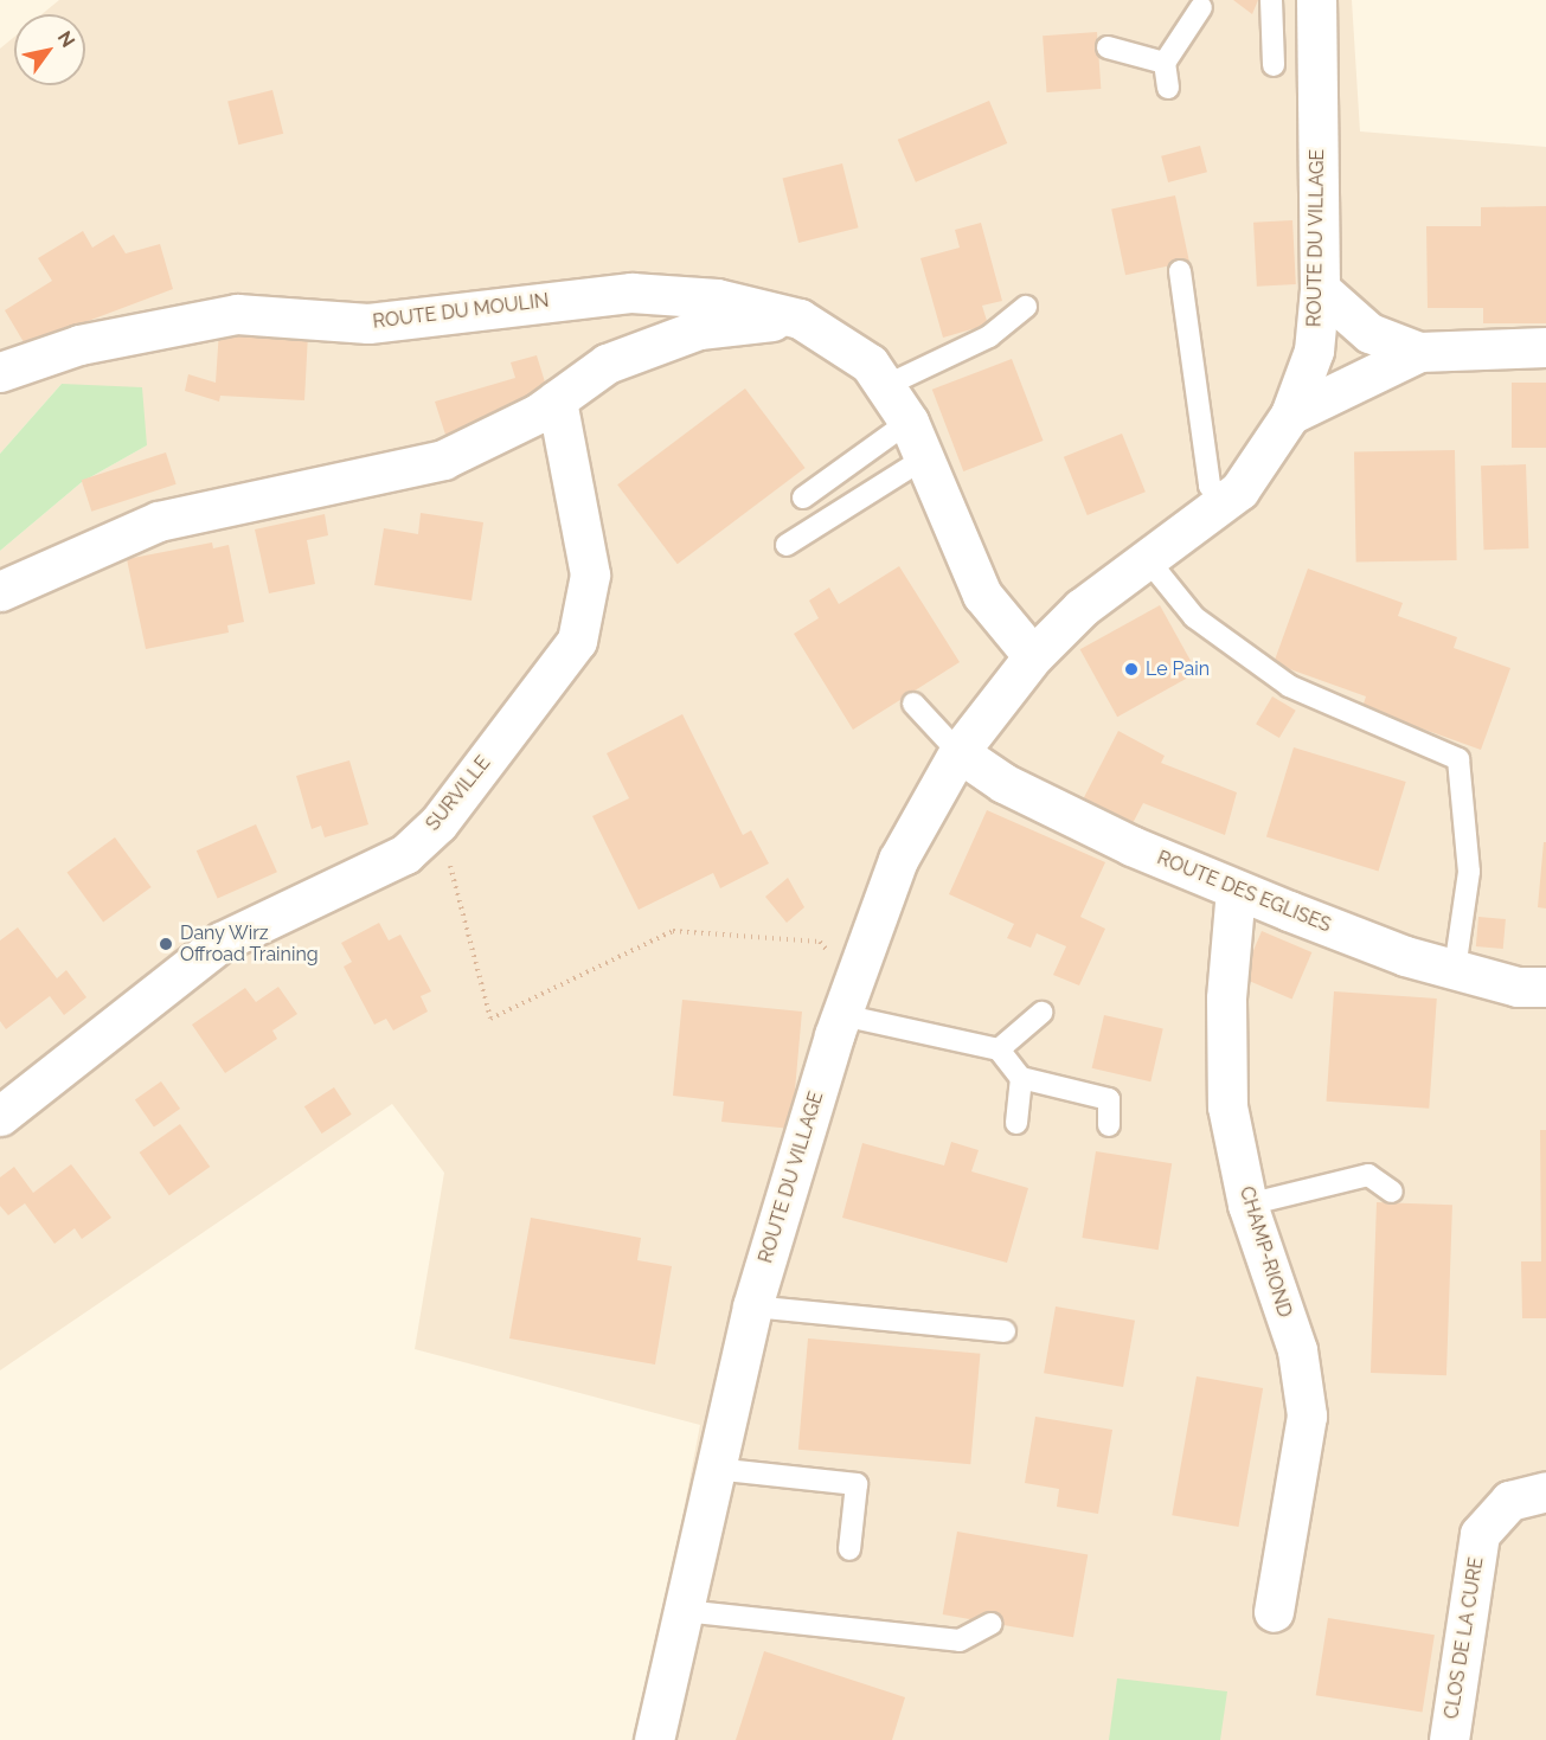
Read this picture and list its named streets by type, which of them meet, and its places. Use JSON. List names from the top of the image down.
{
  "streets": {
    "street": [
      "ROUTE DU VILLAGE",
      "ROUTE DU MOULIN",
      "SURVILLE",
      "ROUTE DES EGLISES",
      "CHAMP-RIOND",
      "CLOS DE LA CURE"
    ]
  },
  "crossings": [
    ["ROUTE DU VILLAGE", "ROUTE DES EGLISES"],
    ["ROUTE DES EGLISES", "CHAMP-RIOND"]
  ],
  "places": ["Le Pain", "Dany Wirz Offroad Training"],
  "north": "top right"
}
